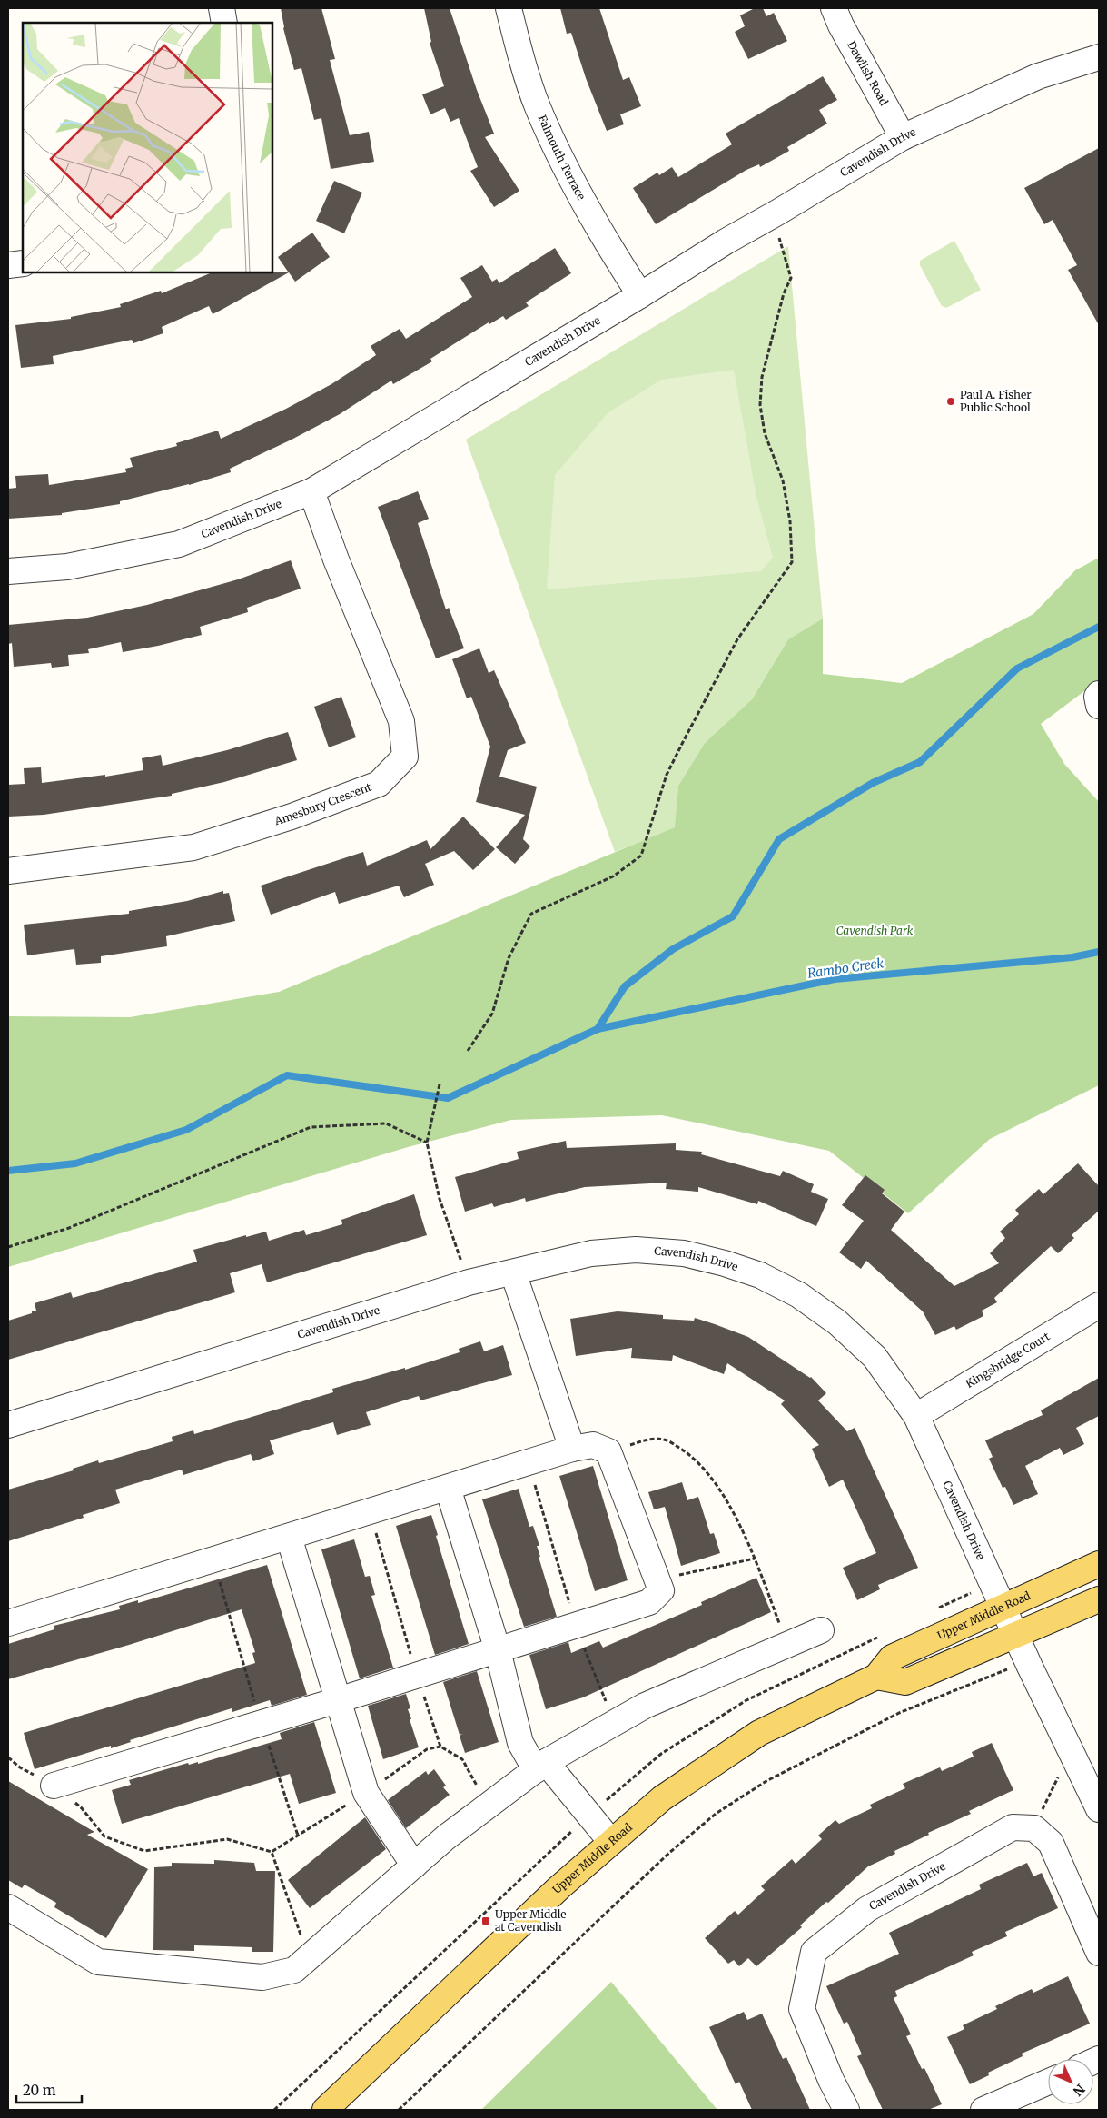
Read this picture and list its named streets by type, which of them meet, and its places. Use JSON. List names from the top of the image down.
{
  "streets": {
    "main road": ["Upper Middle Road"],
    "street": [
      "Dawlish Road",
      "Cavendish Drive",
      "Falmouth Terrace",
      "Amesbury Crescent",
      "Kingsbridge Court"
    ]
  },
  "crossings": [
    ["Dawlish Road", "Cavendish Drive"],
    ["Cavendish Drive", "Falmouth Terrace"],
    ["Cavendish Drive", "Amesbury Crescent"],
    ["Cavendish Drive", "Kingsbridge Court"],
    ["Cavendish Drive", "Upper Middle Road"]
  ],
  "water": ["Rambo Creek"],
  "parks": ["Cavendish Park"],
  "places": {
    "other": ["Paul A. Fisher Public School"],
    "transit": ["Upper Middle at Cavendish"]
  },
  "scale_bar": "20 m",
  "north": "bottom right"
}
